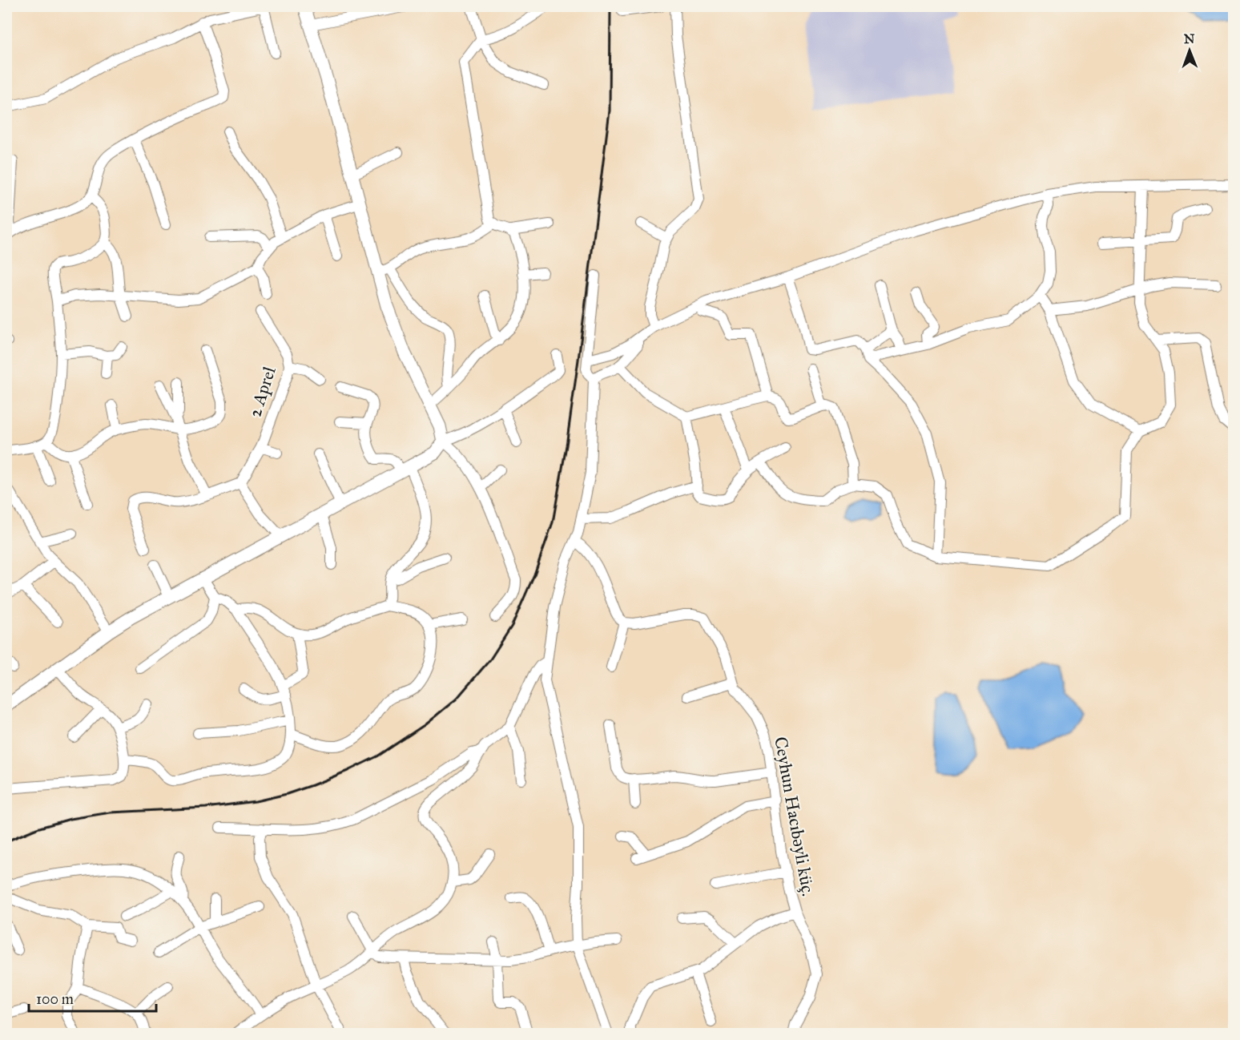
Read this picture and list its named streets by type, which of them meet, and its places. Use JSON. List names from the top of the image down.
{
  "streets": {
    "street": ["2 Aprel", "Ceyhun Hacıbəyli küç."]
  },
  "scale_bar": "100 m",
  "north": "top"
}
